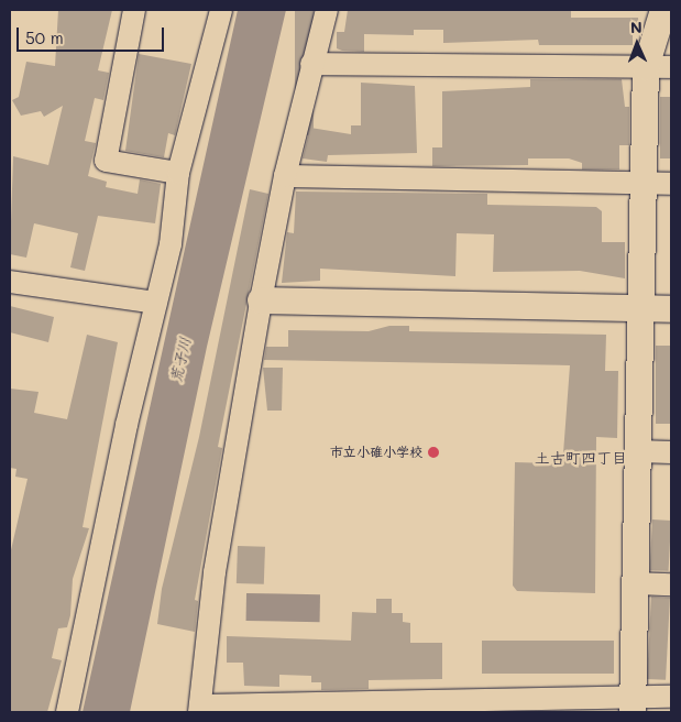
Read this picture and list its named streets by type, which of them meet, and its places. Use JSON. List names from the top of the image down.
{
  "districts": ["土古町四丁目"],
  "water": ["荒子川"],
  "places": ["市立小碓小学校"],
  "scale_bar": "50 m",
  "north": "top"
}
